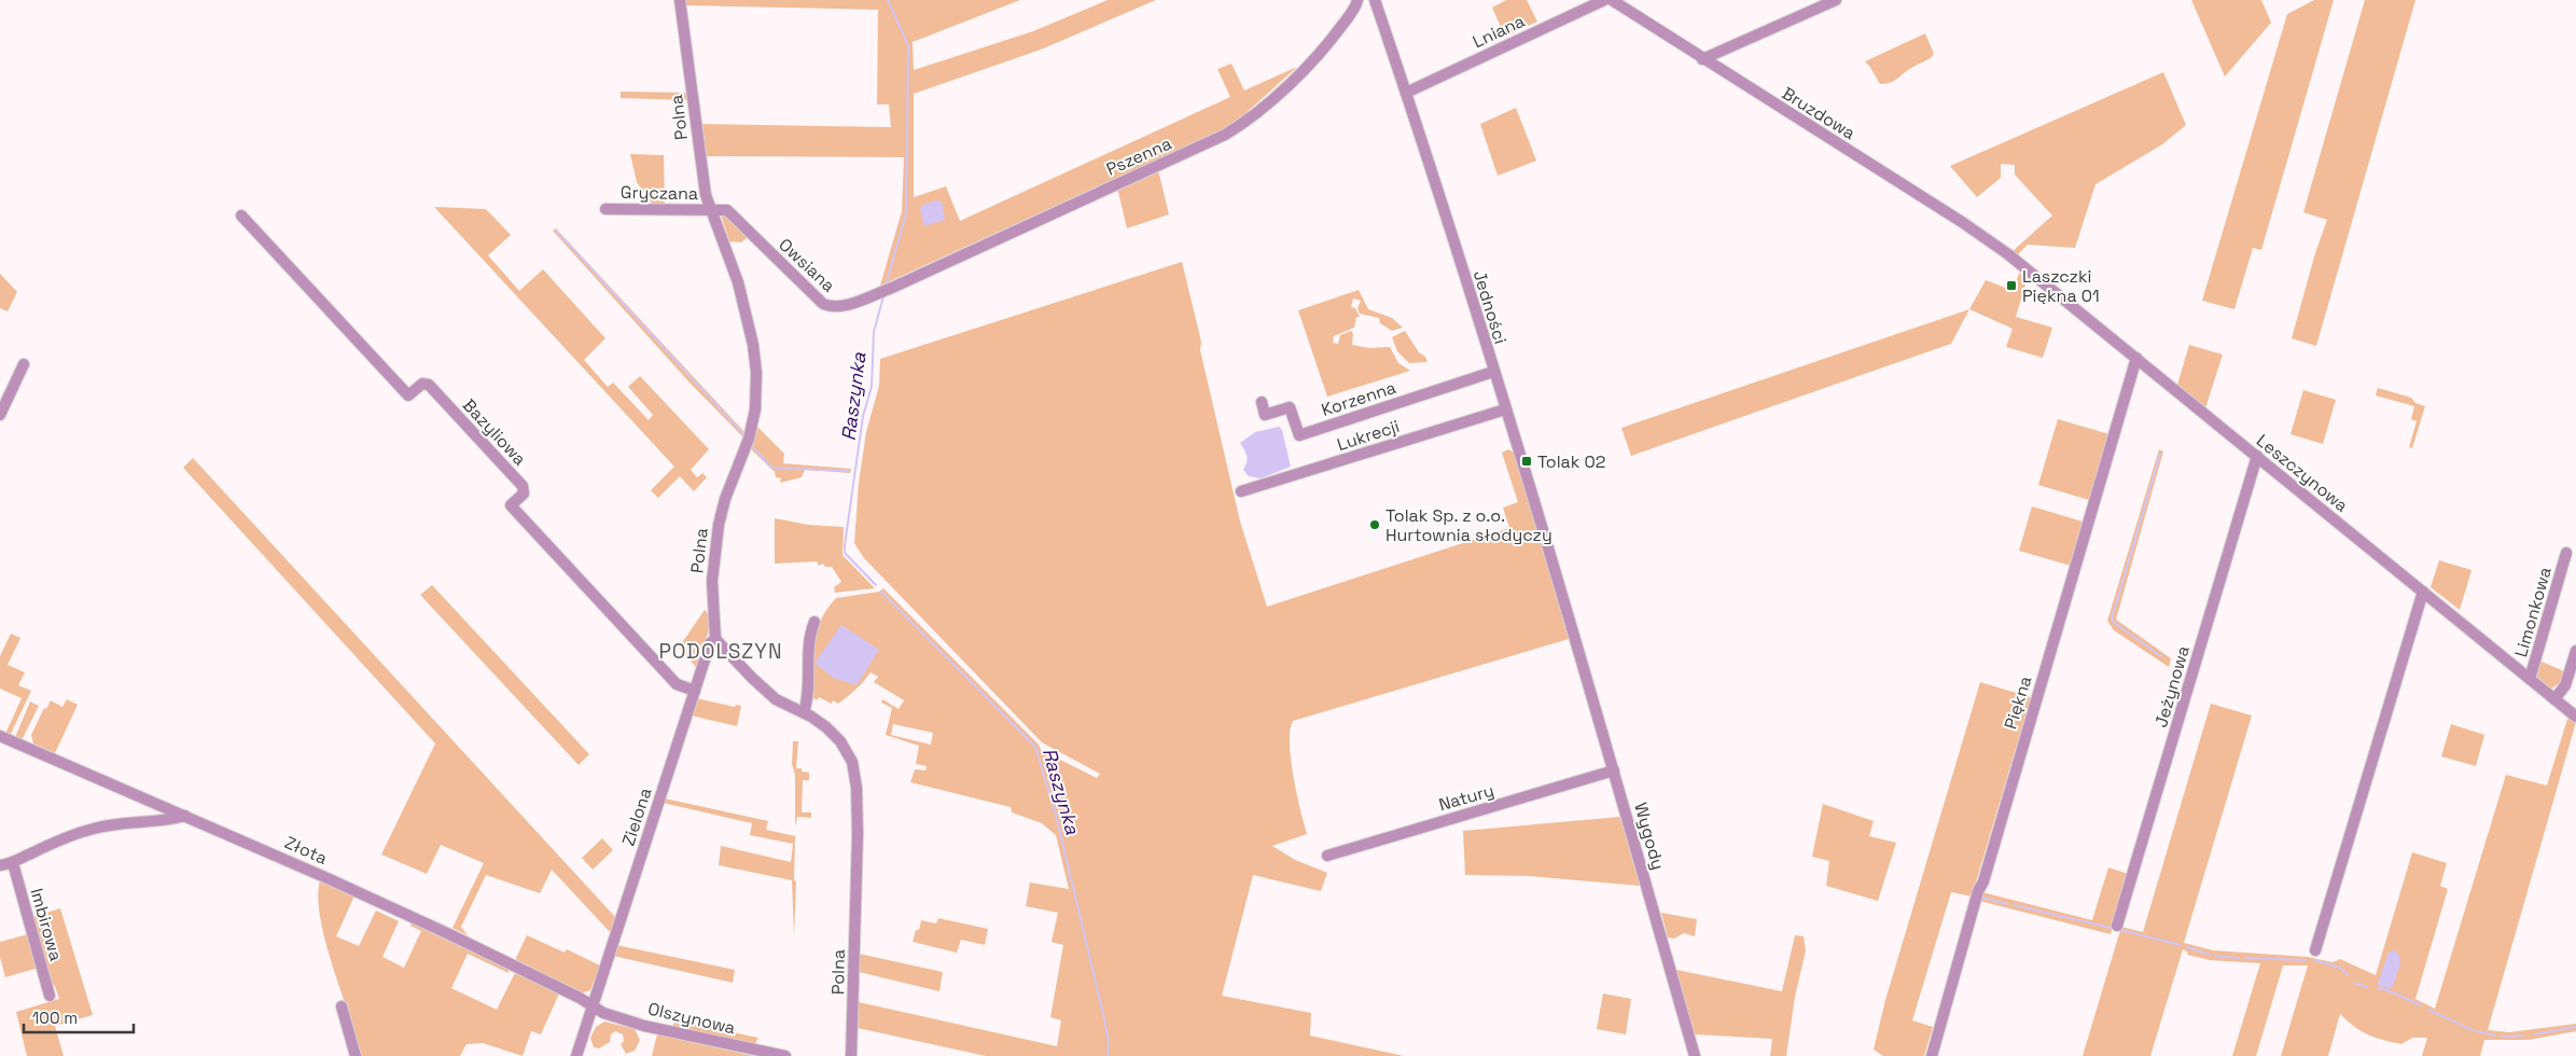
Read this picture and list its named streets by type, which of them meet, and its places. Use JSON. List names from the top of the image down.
{
  "streets": {
    "street": [
      "Lniana",
      "Bruzdowa",
      "Polna",
      "Pszenna",
      "Gryczana",
      "Owsiana",
      "Jedności",
      "Korzenna",
      "Bazyliowa",
      "Lukrecji",
      "Leszczynowa",
      "Limonkowa",
      "Jeżynowa",
      "Piękna",
      "Natury",
      "Zielona",
      "Wygody",
      "Złota",
      "Imbirowa",
      "Olszynowa"
    ]
  },
  "crossings": [
    ["Lniana", "Jedności"],
    ["Bruzdowa", "Leszczynowa"],
    ["Polna", "Gryczana"],
    ["Polna", "Owsiana"],
    ["Polna", "Zielona"],
    ["Pszenna", "Owsiana"],
    ["Gryczana", "Owsiana"],
    ["Jedności", "Korzenna"],
    ["Jedności", "Lukrecji"],
    ["Jedności", "Wygody"],
    ["Bazyliowa", "Zielona"],
    ["Leszczynowa", "Limonkowa"],
    ["Leszczynowa", "Jeżynowa"],
    ["Leszczynowa", "Piękna"],
    ["Natury", "Wygody"],
    ["Zielona", "Złota"],
    ["Zielona", "Olszynowa"],
    ["Złota", "Olszynowa"]
  ],
  "districts": ["PODOLSZYN"],
  "water": ["Raszynka"],
  "places": {
    "transit": ["Laszczki Piękna 01", "Tolak 02"],
    "other": ["Tolak Sp. z o.o. Hurtownia słodyczy"]
  },
  "scale_bar": "100 m"
}
